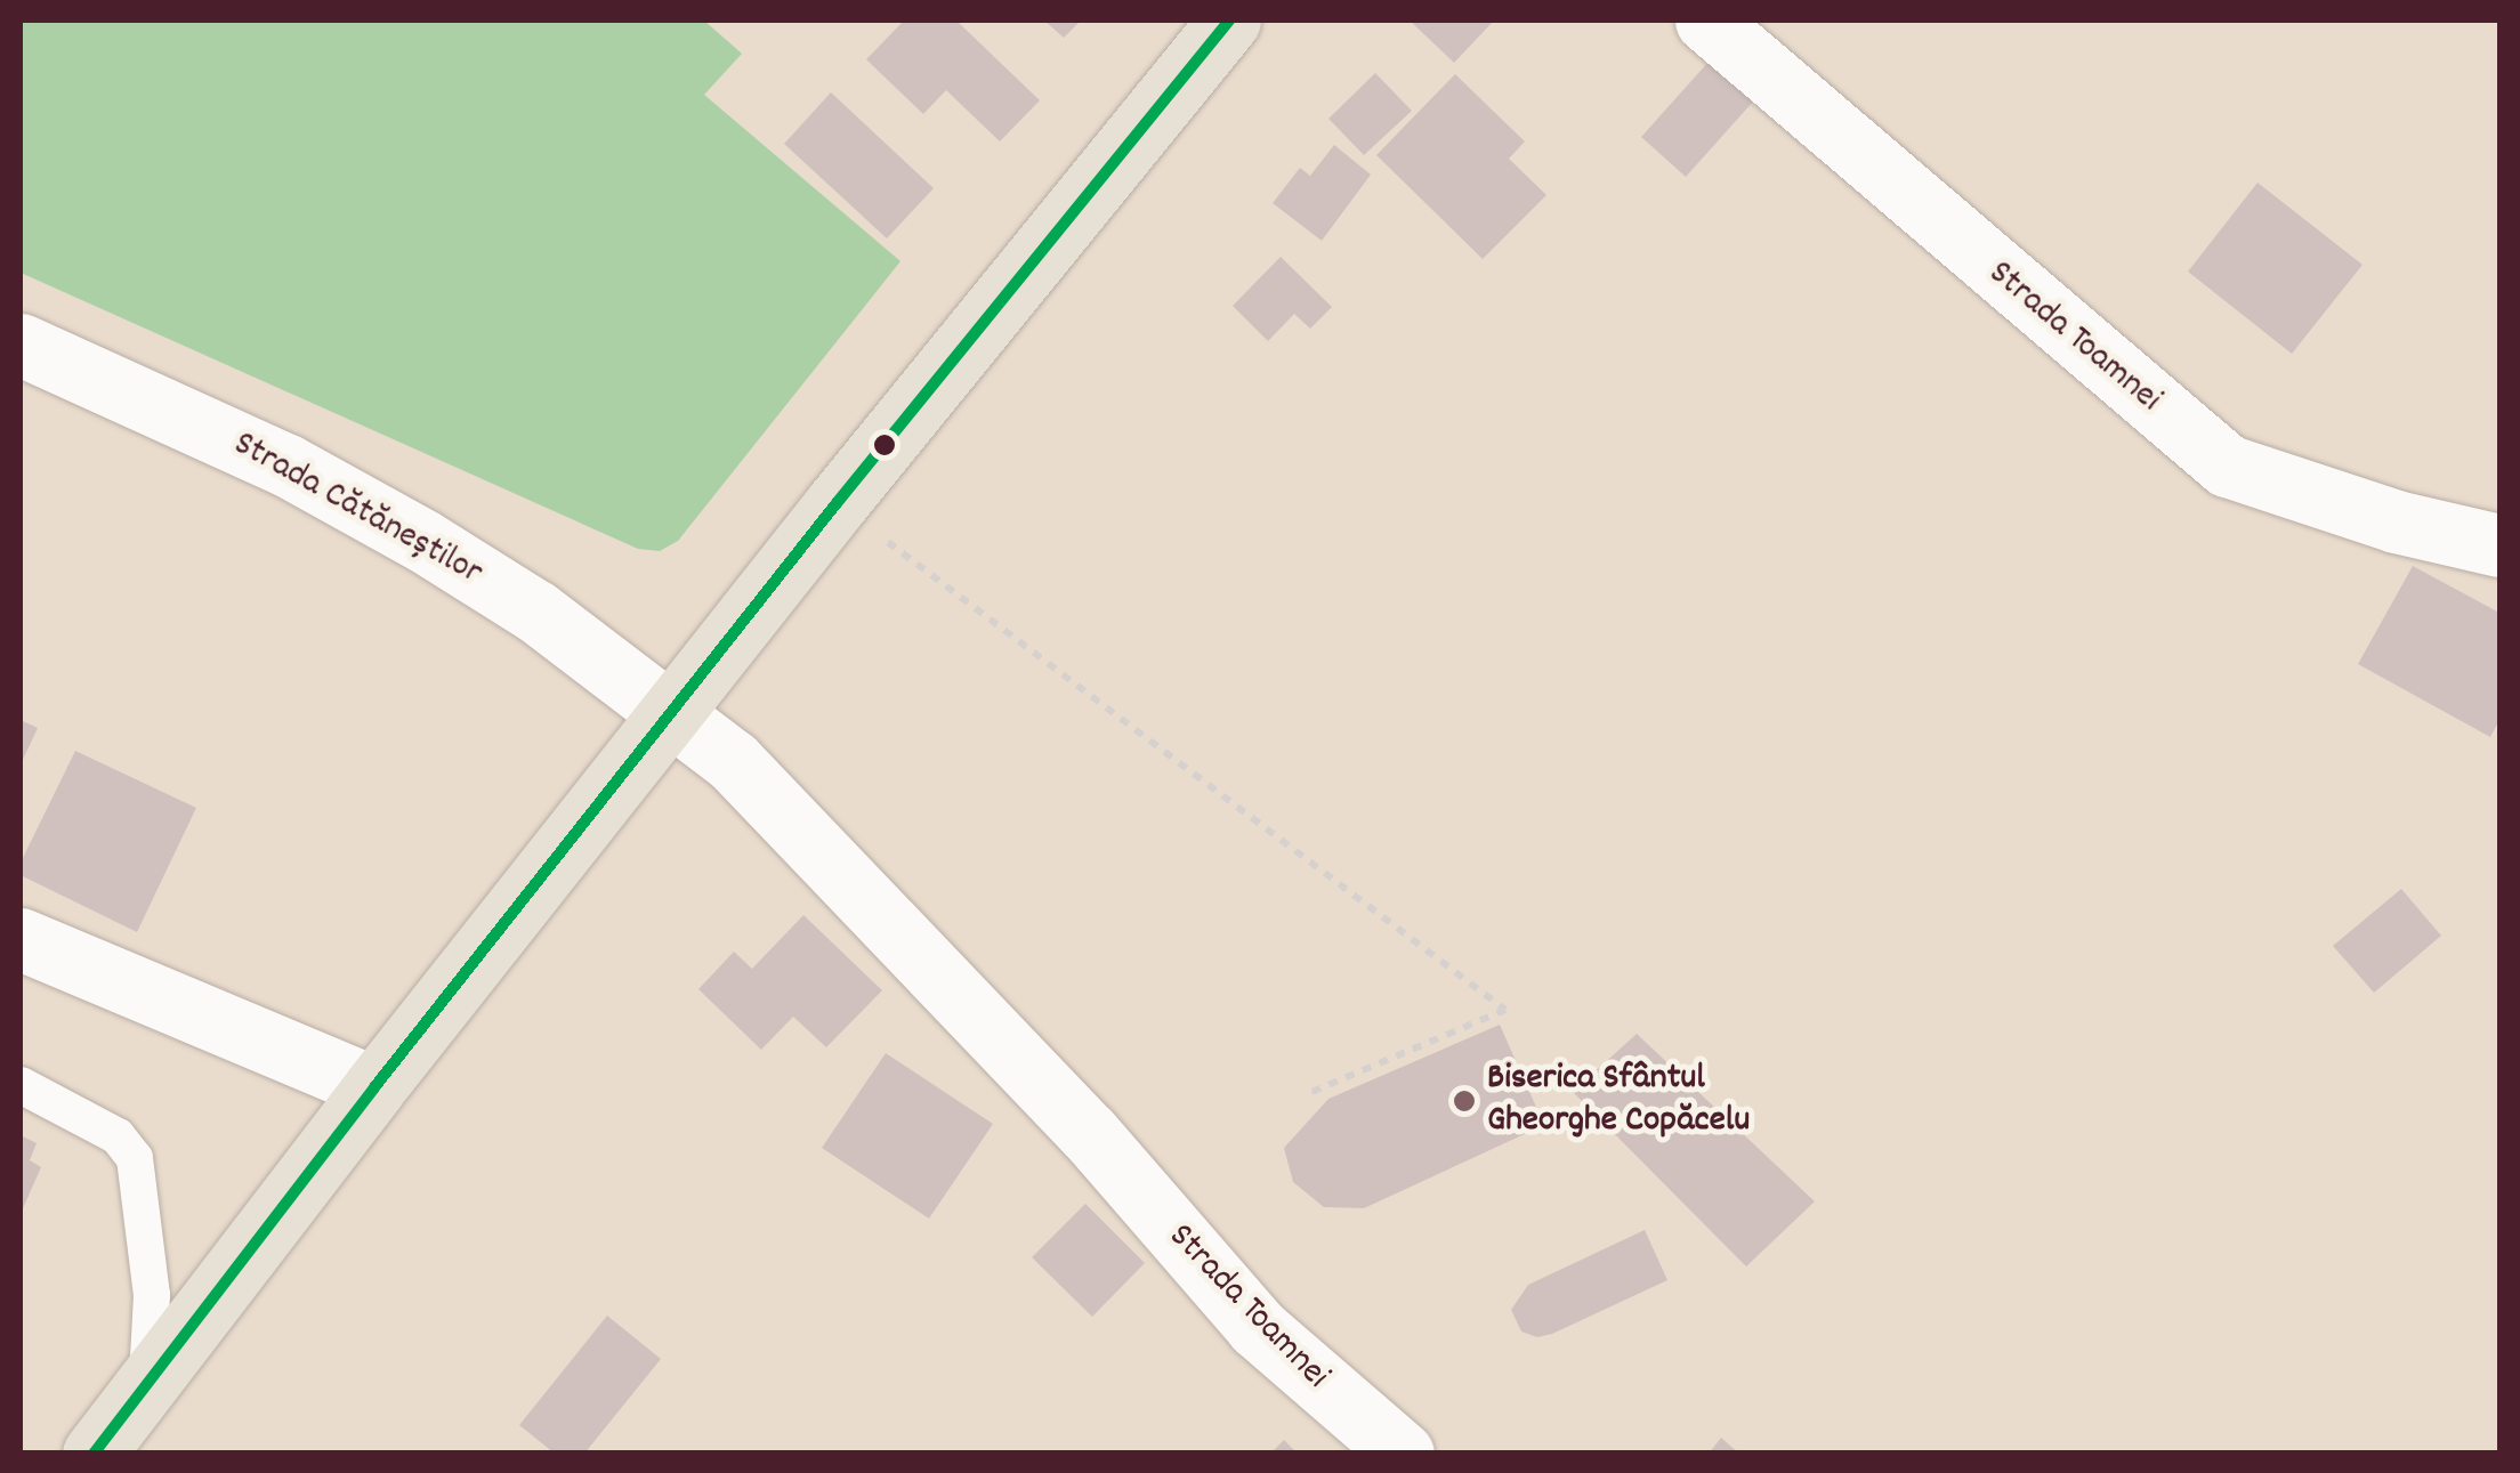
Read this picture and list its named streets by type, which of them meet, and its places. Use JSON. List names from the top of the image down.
{
  "streets": {
    "street": ["Strada Toamnei", "Strada Cătăneștilor"]
  },
  "crossings": [
    ["Strada Toamnei", "Strada Cătăneștilor"]
  ],
  "places": ["Biserica Sfântul Gheorghe Copăcelu"]
}
